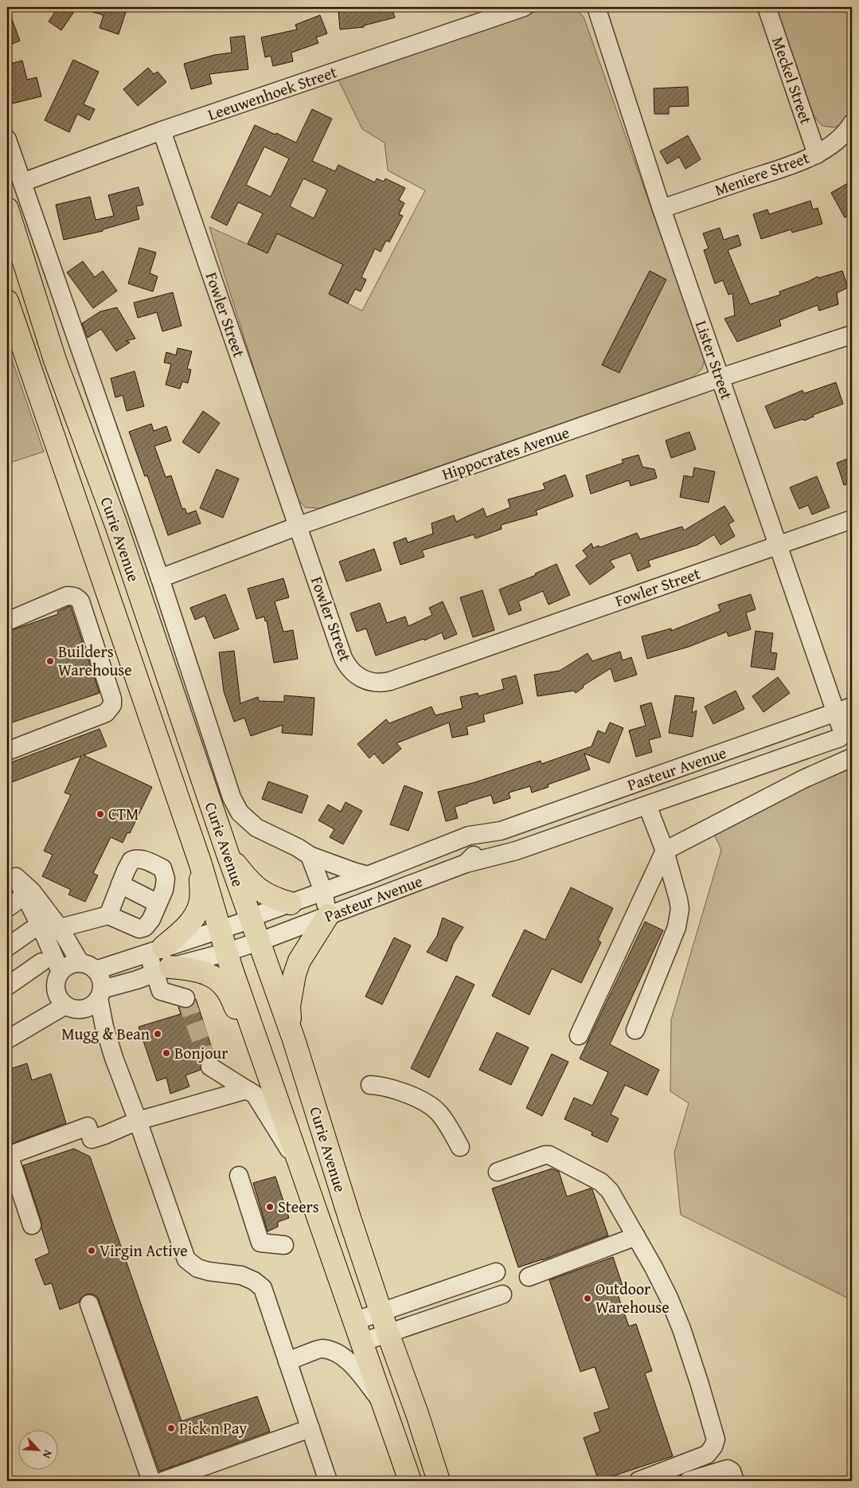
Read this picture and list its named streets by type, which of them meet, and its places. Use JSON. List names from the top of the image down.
{
  "streets": {
    "main road": ["Curie Avenue"],
    "street": [
      "Meckel Street",
      "Leeuwenhoek Street",
      "Meniere Street",
      "Fowler Street",
      "Lister Street",
      "Hippocrates Avenue",
      "Pasteur Avenue"
    ]
  },
  "crossings": [
    ["Meckel Street", "Meniere Street"],
    ["Leeuwenhoek Street", "Fowler Street"],
    ["Leeuwenhoek Street", "Curie Avenue"],
    ["Meniere Street", "Lister Street"],
    ["Fowler Street", "Lister Street"],
    ["Fowler Street", "Hippocrates Avenue"],
    ["Lister Street", "Hippocrates Avenue"],
    ["Lister Street", "Pasteur Avenue"],
    ["Hippocrates Avenue", "Curie Avenue"],
    ["Curie Avenue", "Pasteur Avenue"]
  ],
  "places": [
    "Builders Warehouse",
    "CTM",
    "Mugg & Bean",
    "Bonjour",
    "Steers",
    "Virgin Active",
    "Outdoor Warehouse",
    "Pick n Pay"
  ],
  "north": "bottom right"
}
